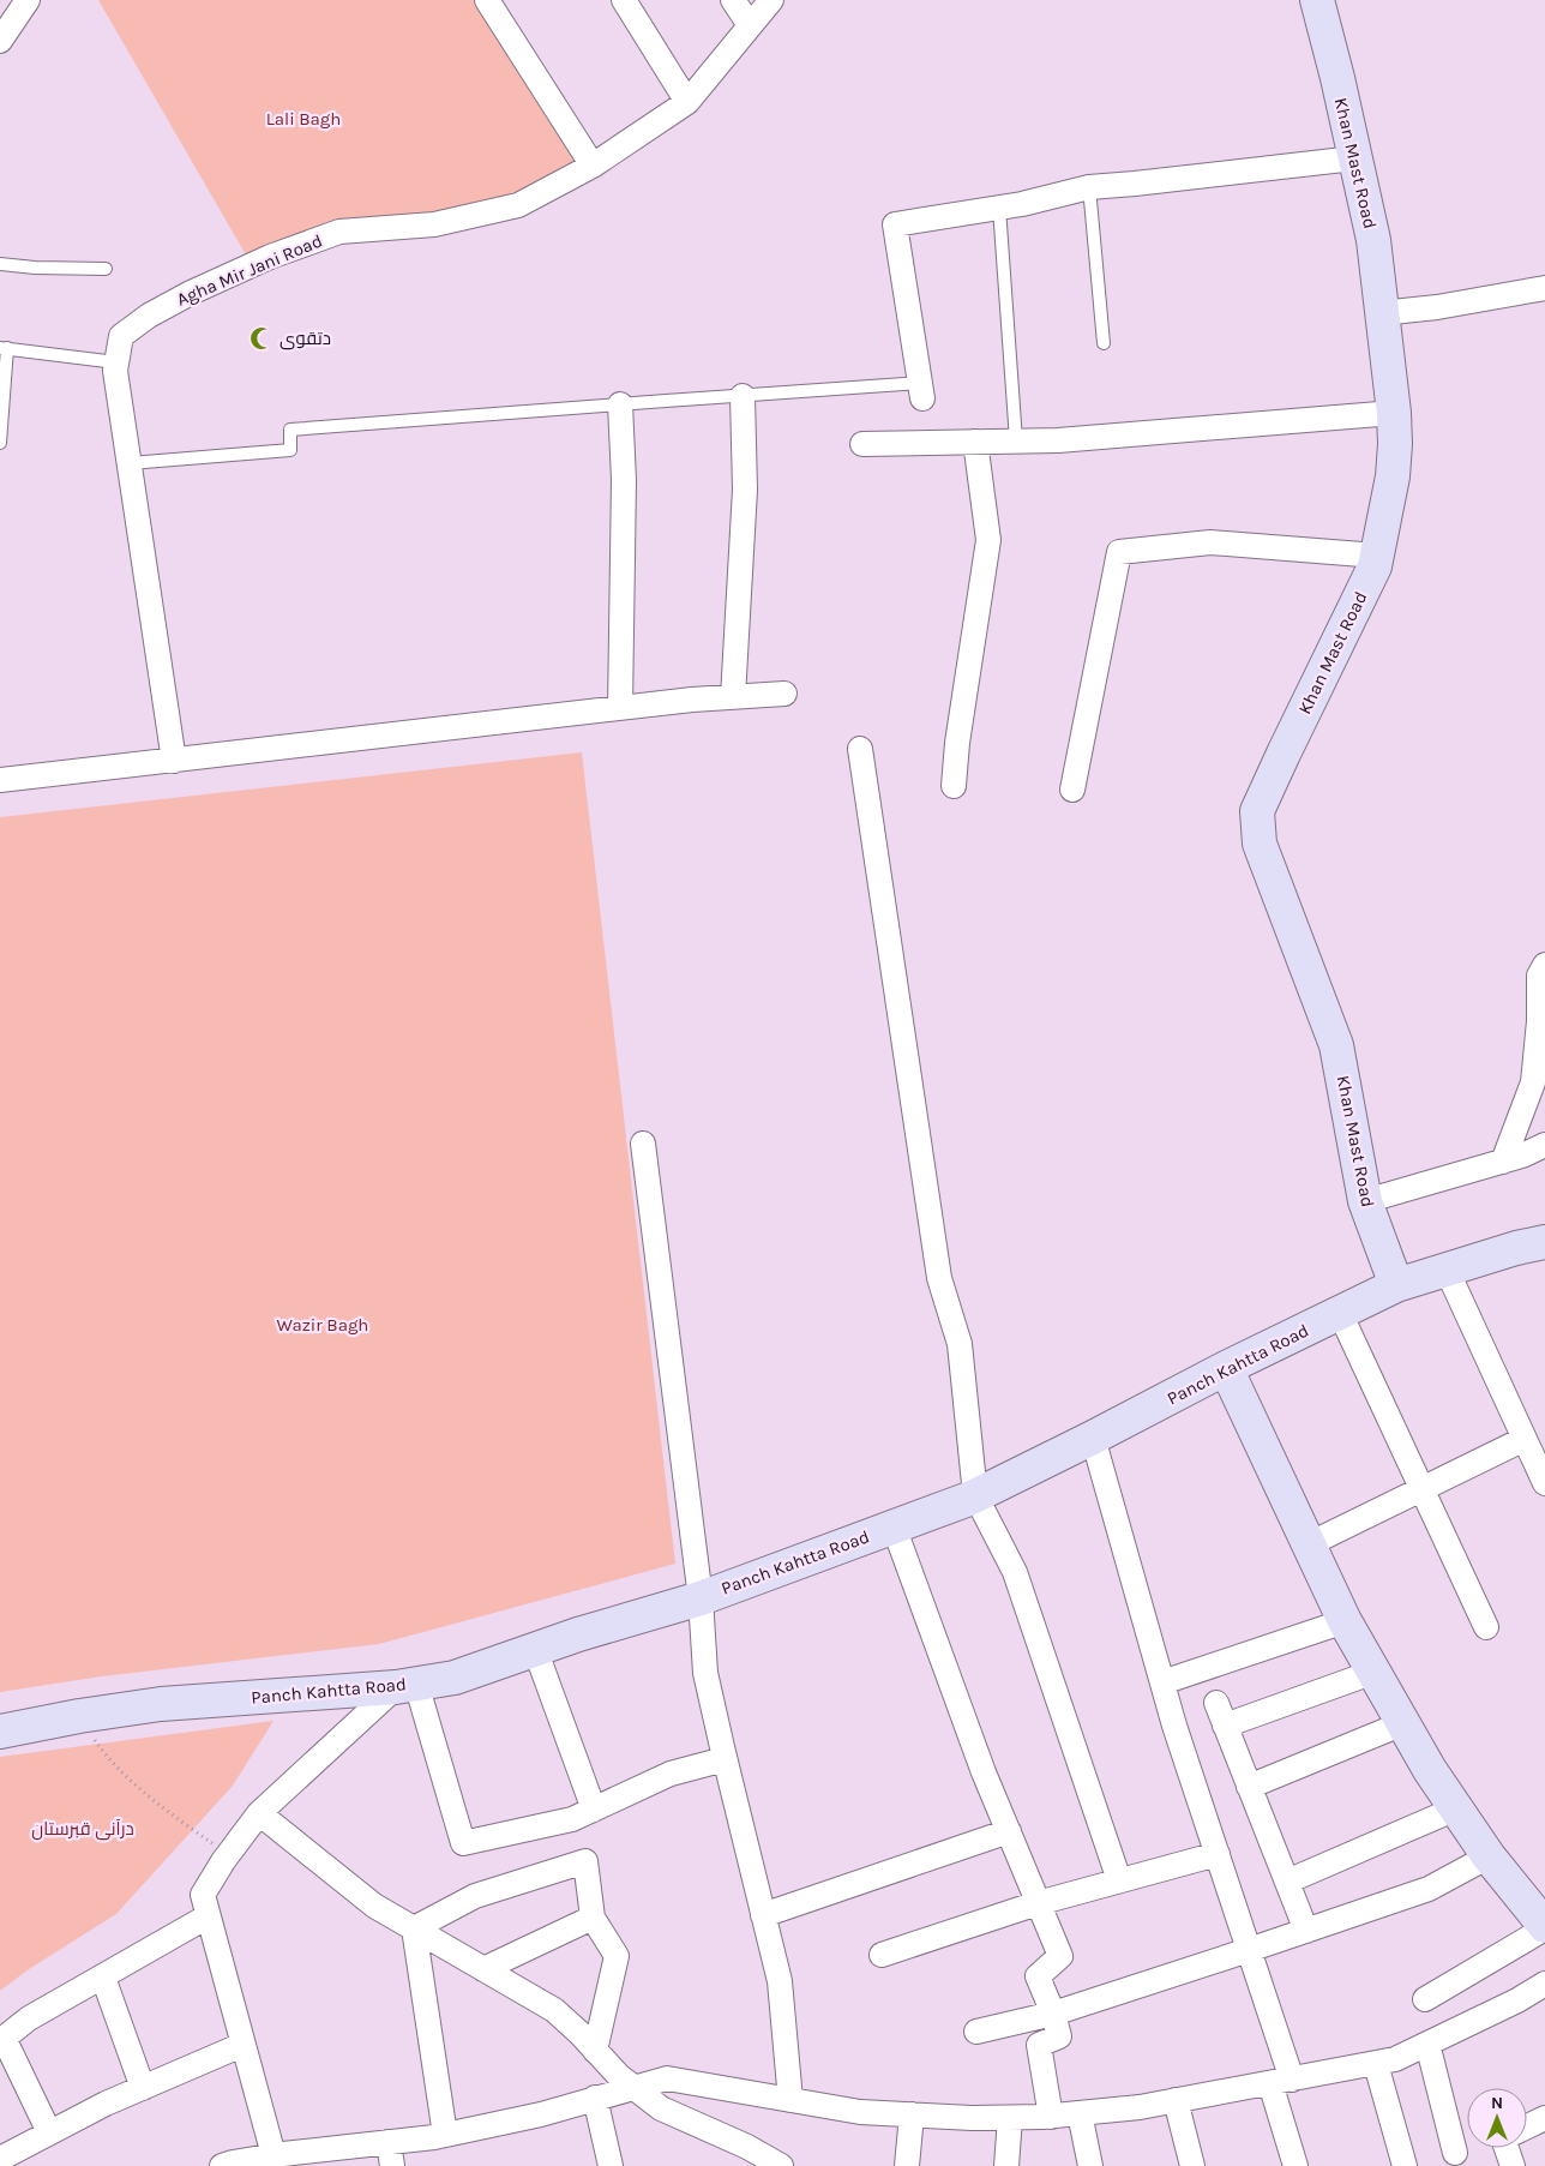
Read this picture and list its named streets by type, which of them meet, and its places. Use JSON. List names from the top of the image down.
{
  "streets": {
    "main road": ["Khan Mast Road", "Panch Kahtta Road"],
    "street": ["Agha Mir Jani Road"]
  },
  "crossings": [
    ["Khan Mast Road", "Panch Kahtta Road"]
  ],
  "parks": ["Lali Bagh", "Wazir Bagh", "درآنی قبرستان"],
  "places": {
    "mosque": ["دتقوى"]
  },
  "north": "top"
}
